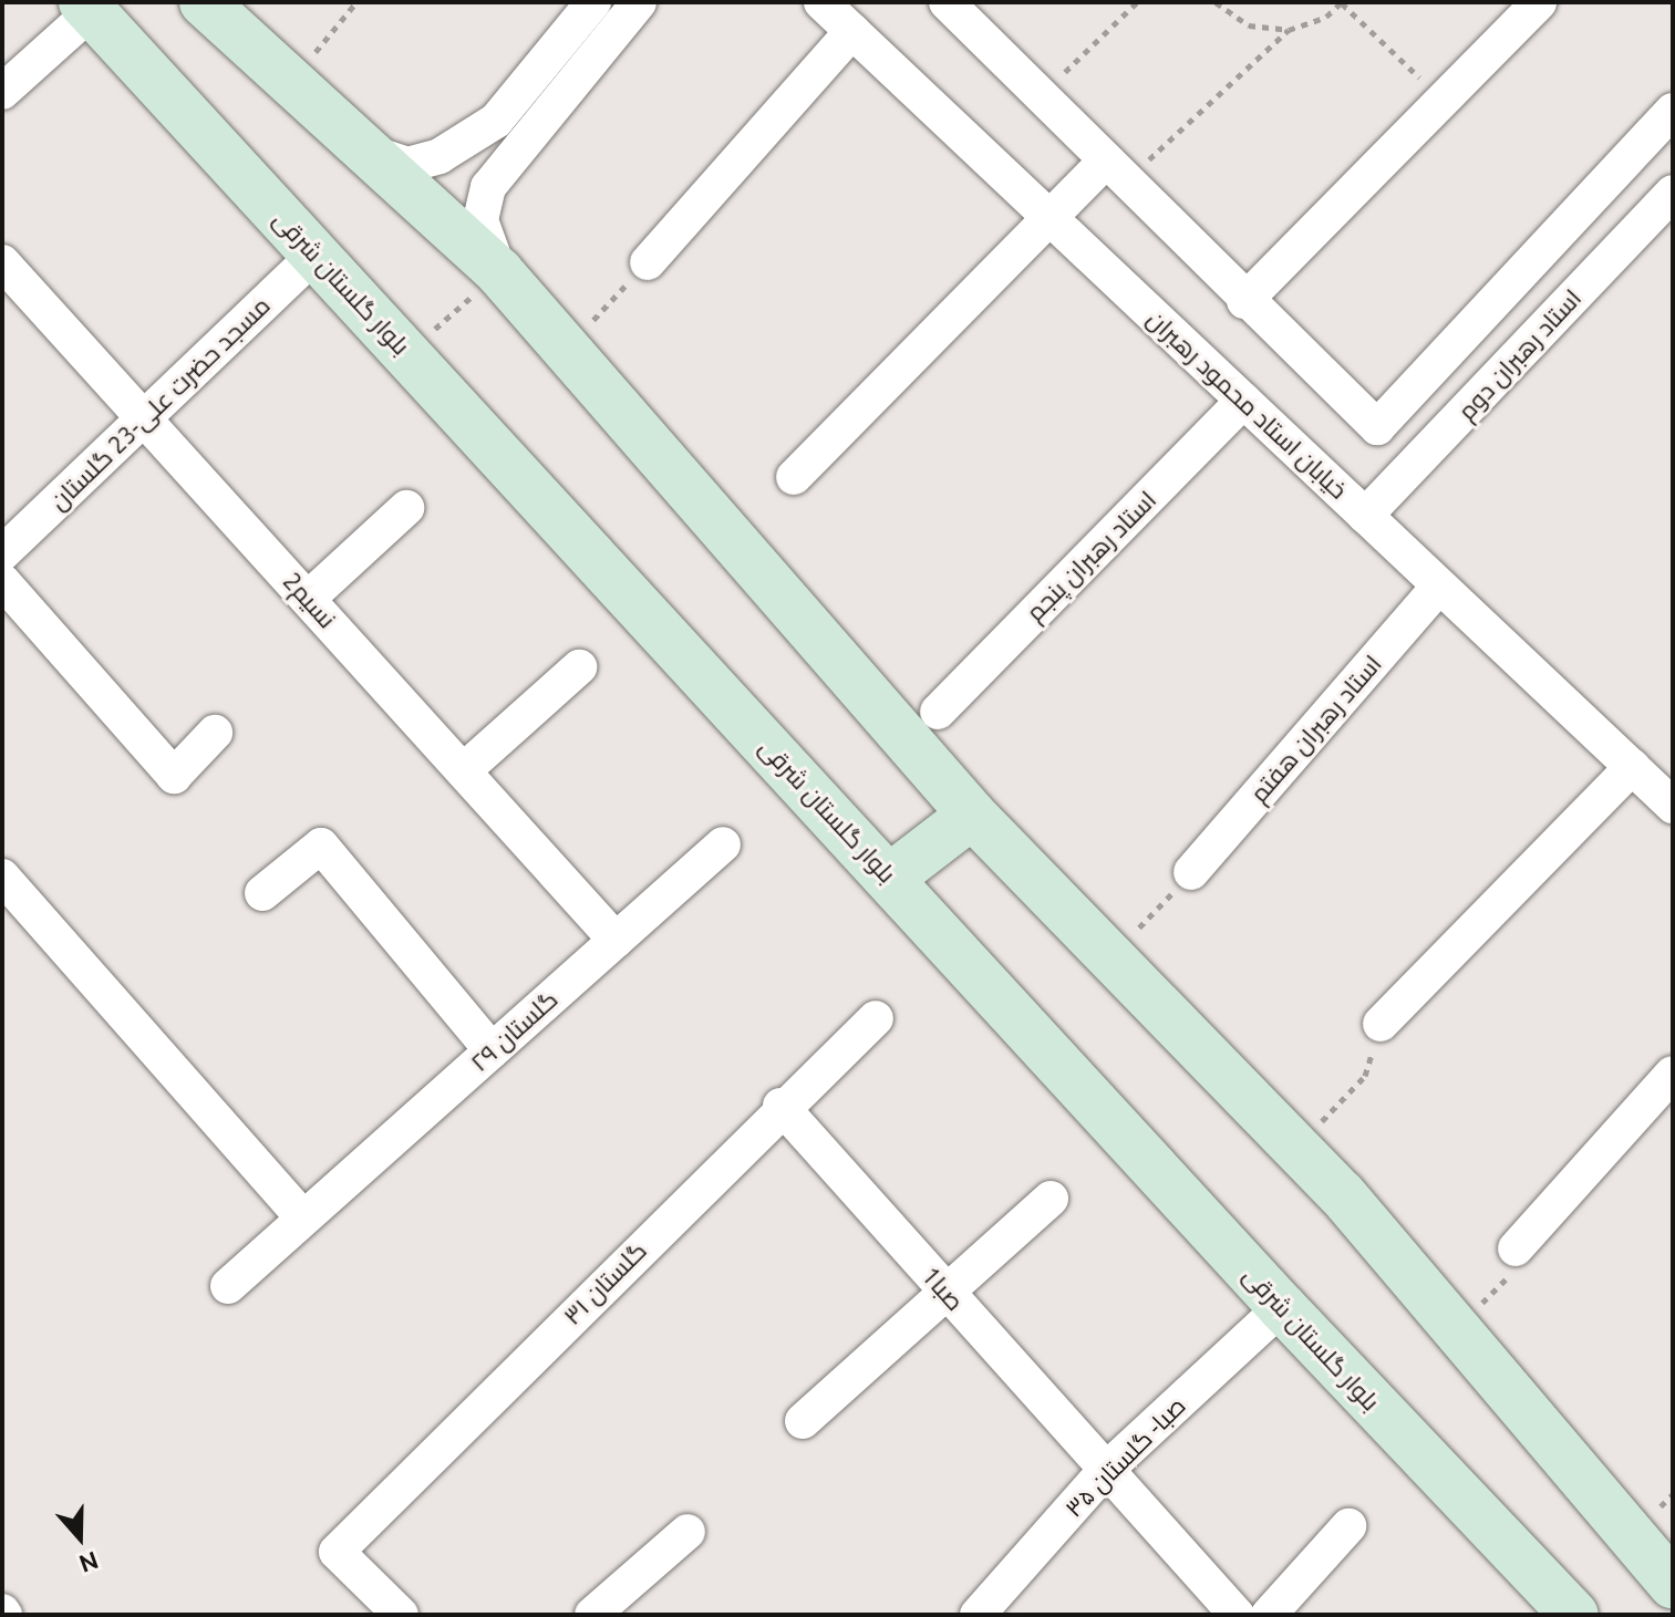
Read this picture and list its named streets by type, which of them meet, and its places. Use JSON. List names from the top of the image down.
{
  "streets": {
    "main road": ["بلوار گلستان شرقی"],
    "street": [
      "استاد رهبران دوم",
      "مسجد حضرت علی-23 گلستان",
      "خیابان استاد محمود رهبران",
      "استاد رهبران پنجم",
      "نسیم2",
      "استاد رهبران هفتم",
      "گلستان ۲۹",
      "گلستان ۳۱",
      "صبا1",
      "صبا- گلستان ۳۵"
    ]
  },
  "crossings": [
    ["بلوار گلستان شرقی", "مسجد حضرت علی-23 گلستان"],
    ["بلوار گلستان شرقی", "صبا- گلستان ۳۵"],
    ["استاد رهبران دوم", "خیابان استاد محمود رهبران"],
    ["مسجد حضرت علی-23 گلستان", "نسیم2"],
    ["خیابان استاد محمود رهبران", "استاد رهبران پنجم"],
    ["خیابان استاد محمود رهبران", "استاد رهبران هفتم"],
    ["نسیم2", "گلستان ۲۹"],
    ["گلستان ۳۱", "صبا1"],
    ["صبا1", "صبا- گلستان ۳۵"]
  ],
  "north": "bottom"
}
